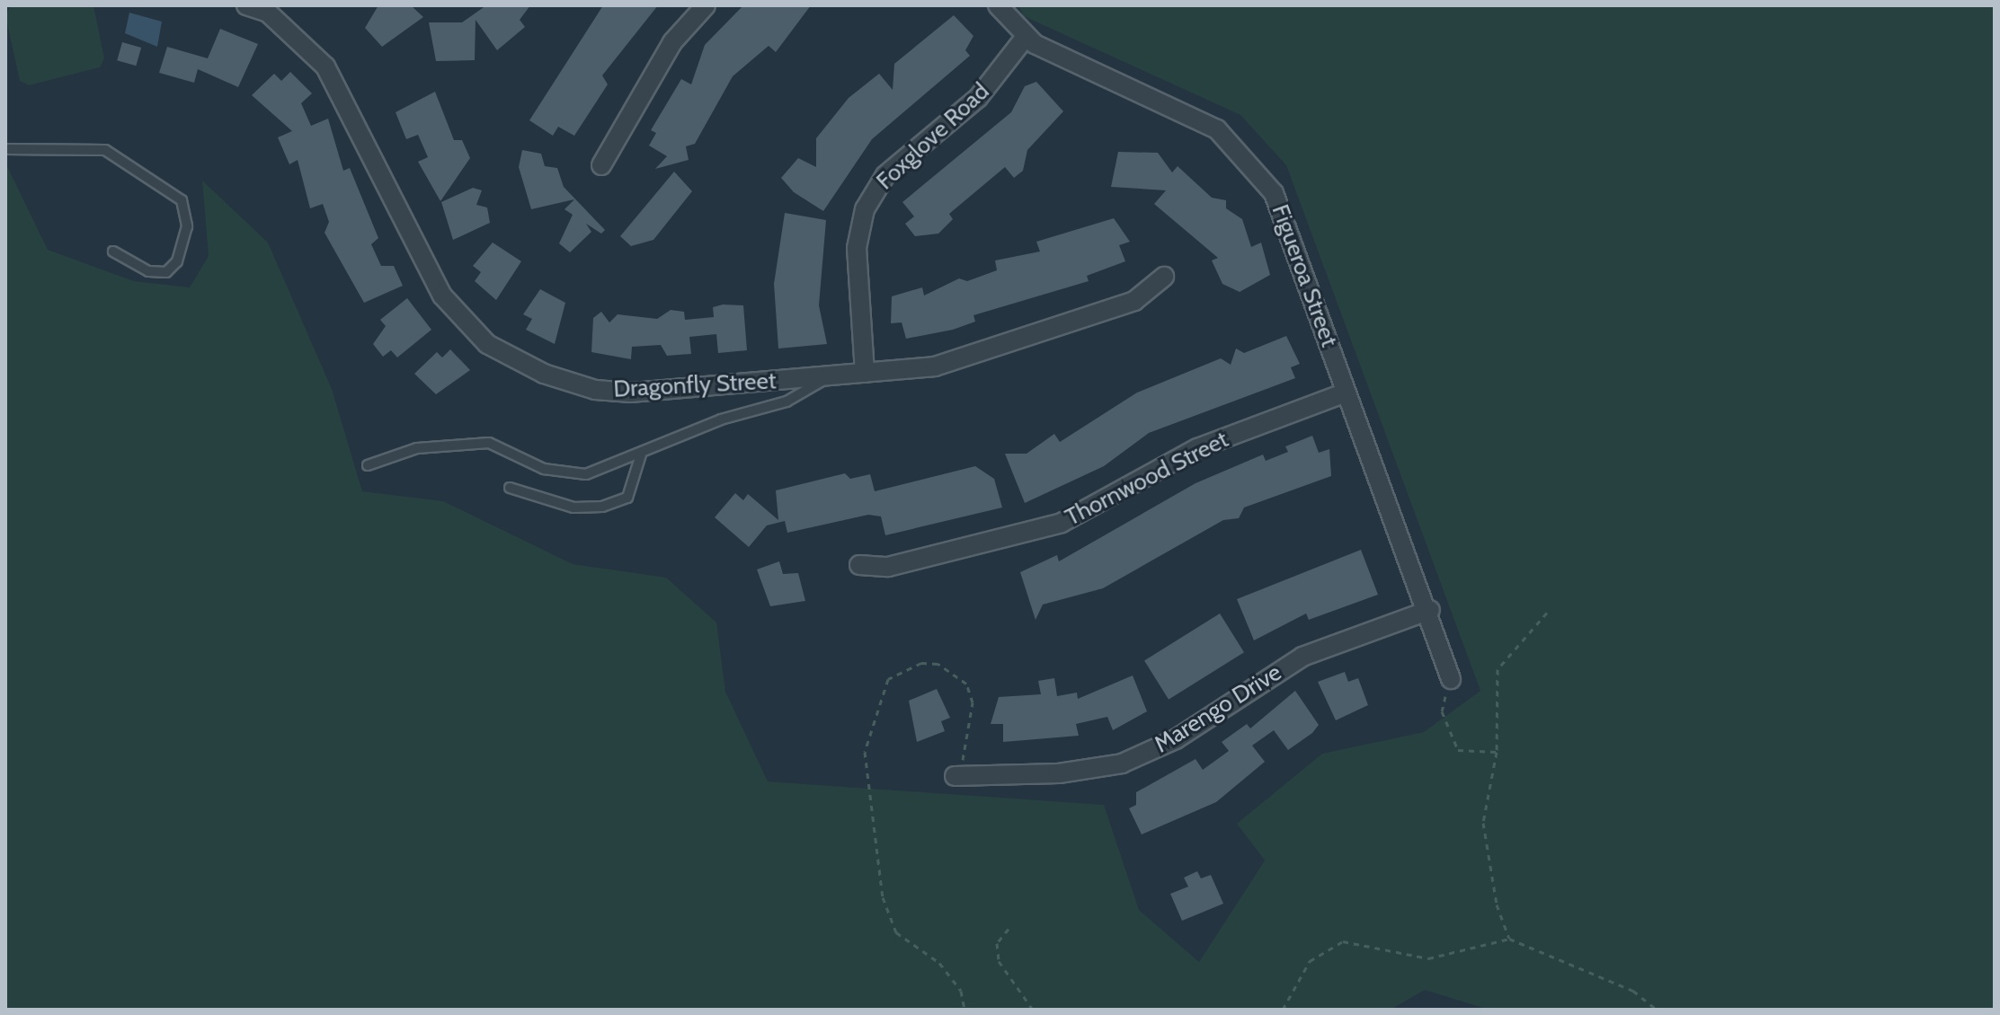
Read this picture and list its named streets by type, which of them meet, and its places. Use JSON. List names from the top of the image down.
{
  "streets": {
    "street": [
      "Foxglove Road",
      "Figueroa Street",
      "Dragonfly Street",
      "Thornwood Street",
      "Marengo Drive"
    ]
  },
  "crossings": [
    ["Foxglove Road", "Figueroa Street"],
    ["Foxglove Road", "Dragonfly Street"],
    ["Figueroa Street", "Thornwood Street"],
    ["Figueroa Street", "Marengo Drive"]
  ]
}
